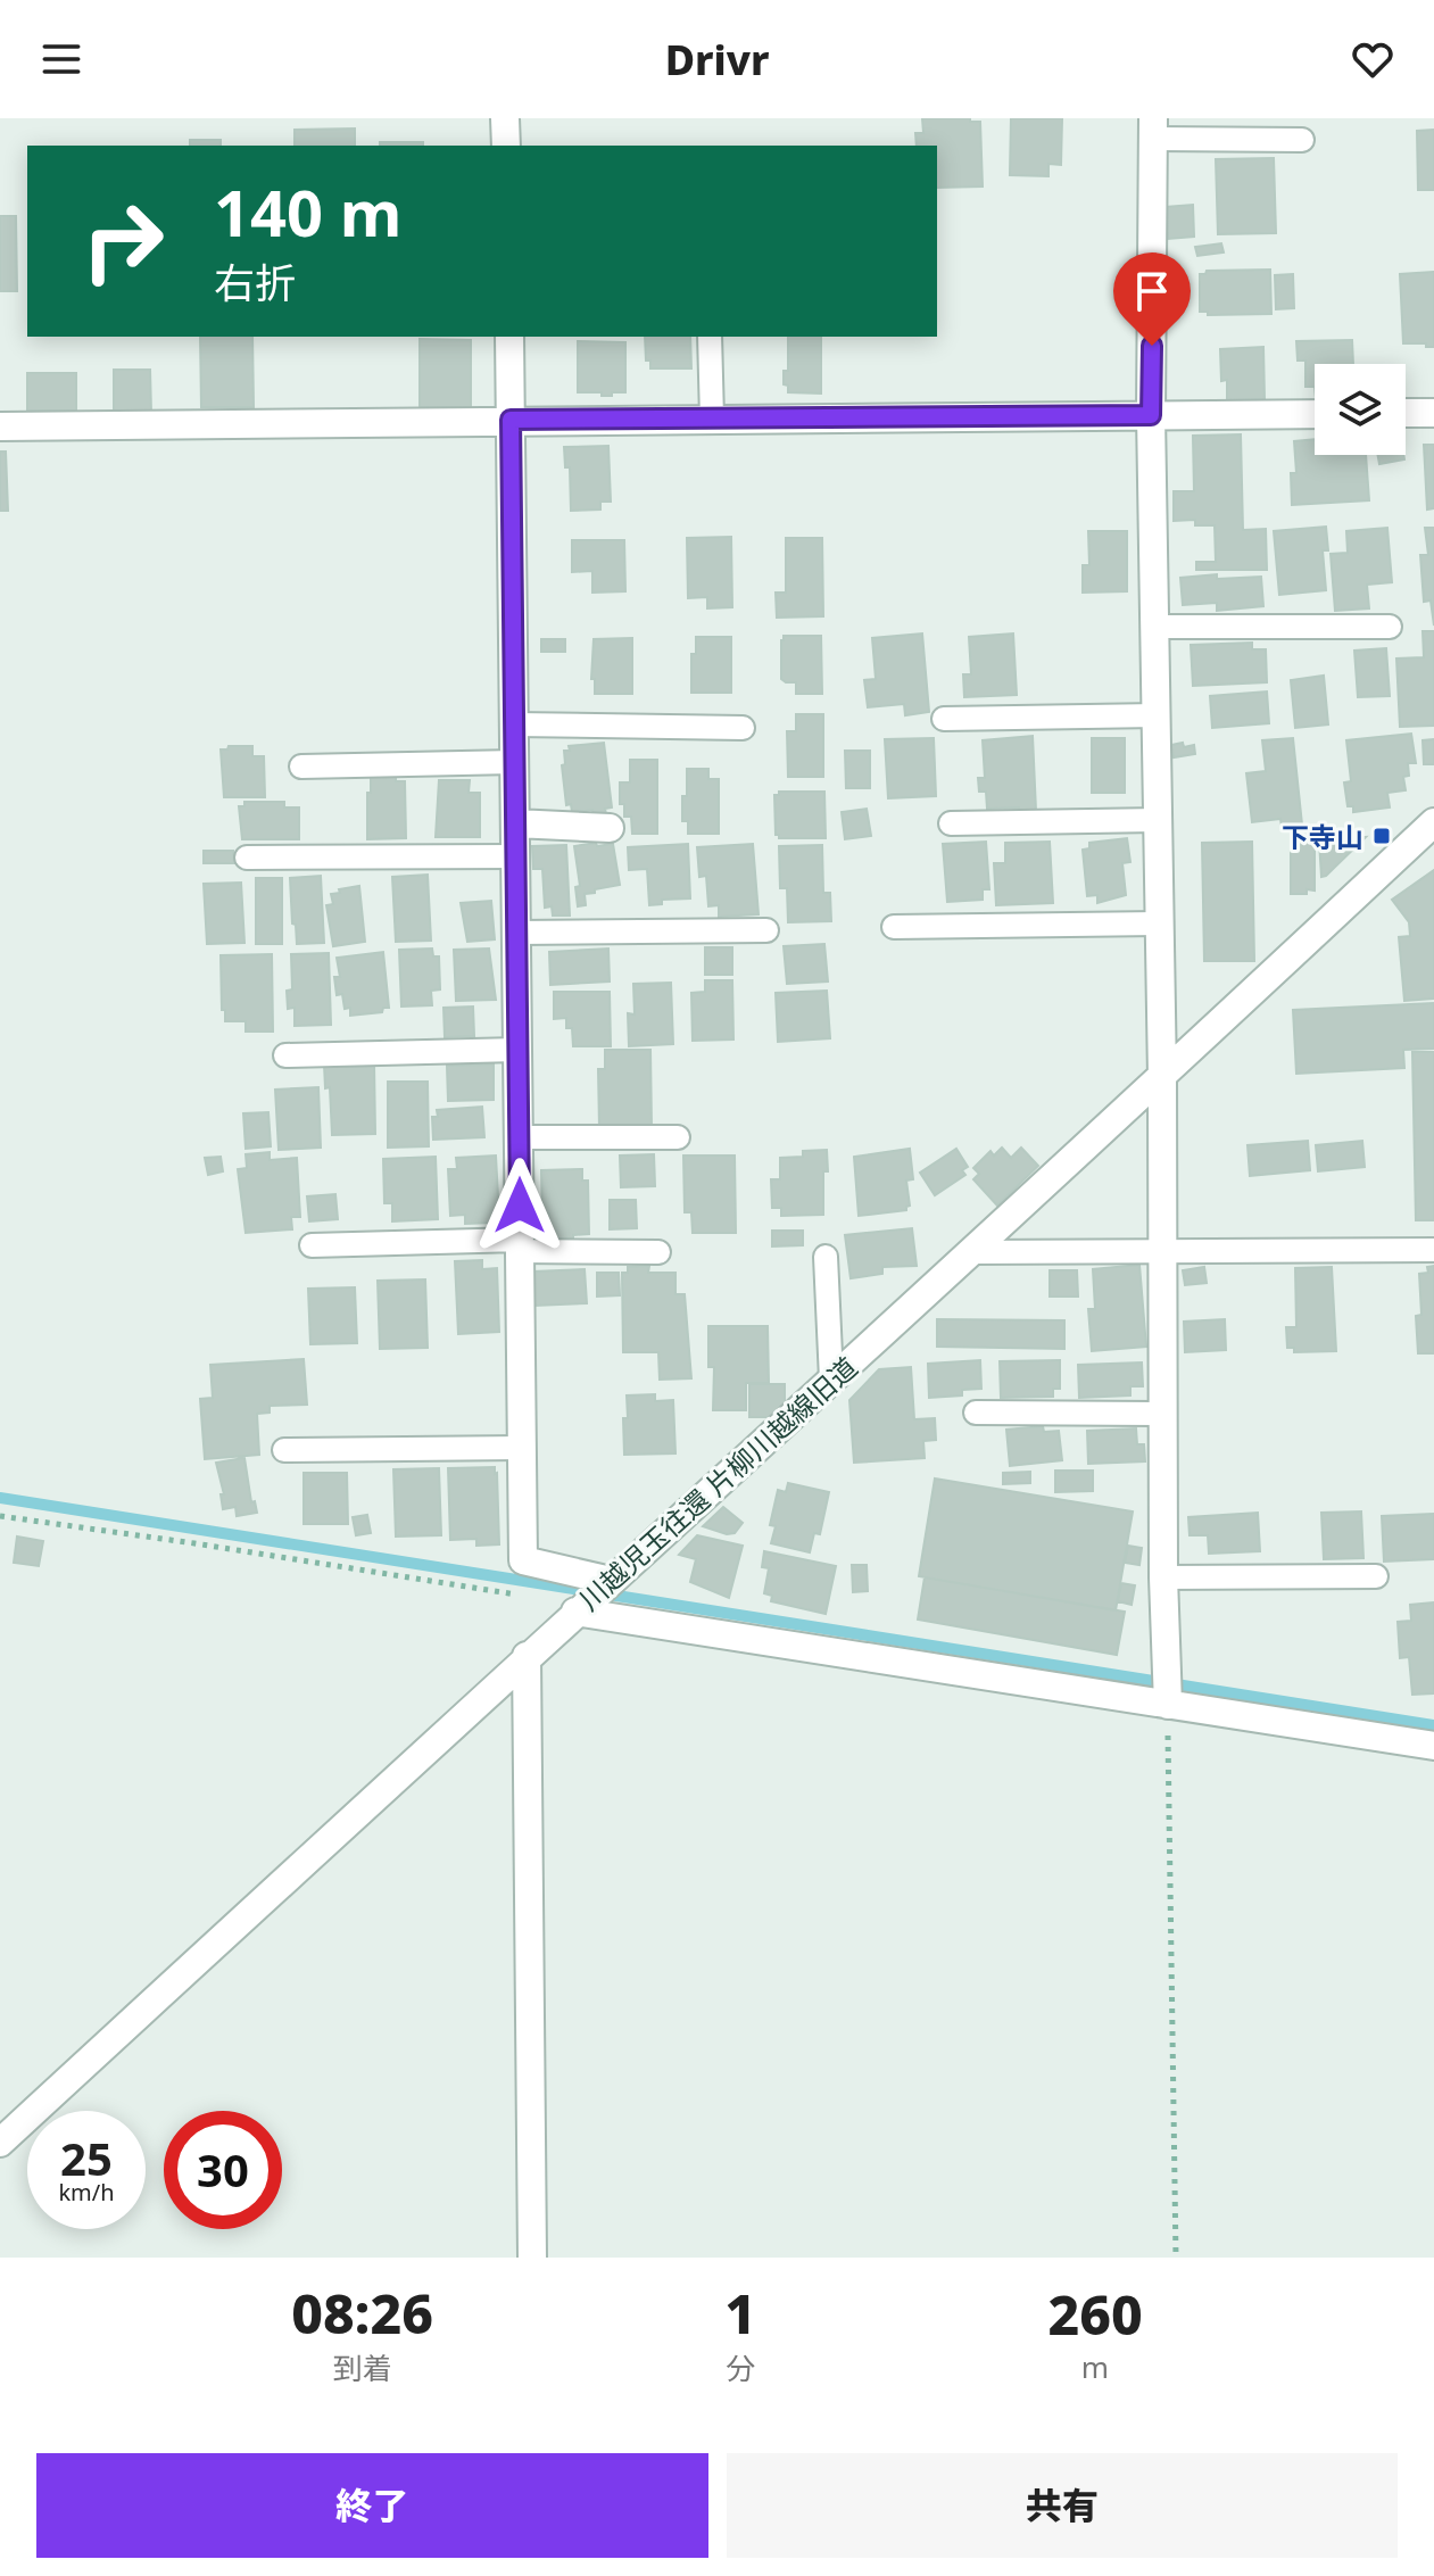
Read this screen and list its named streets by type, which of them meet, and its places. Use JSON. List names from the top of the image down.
{
  "streets": {
    "street": ["川越児玉往還 片柳川越線旧道"]
  },
  "places": {
    "transit": ["下寺山"]
  },
  "page": {
    "header": "Drivr",
    "turn": ["140 m", "右折"],
    "speed": "25 km/h",
    "limit": "30",
    "eta": [
      "08:26",
      "到着",
      "1",
      "分",
      "260",
      "m"
    ],
    "buttons": ["終了", "共有"]
  }
}
